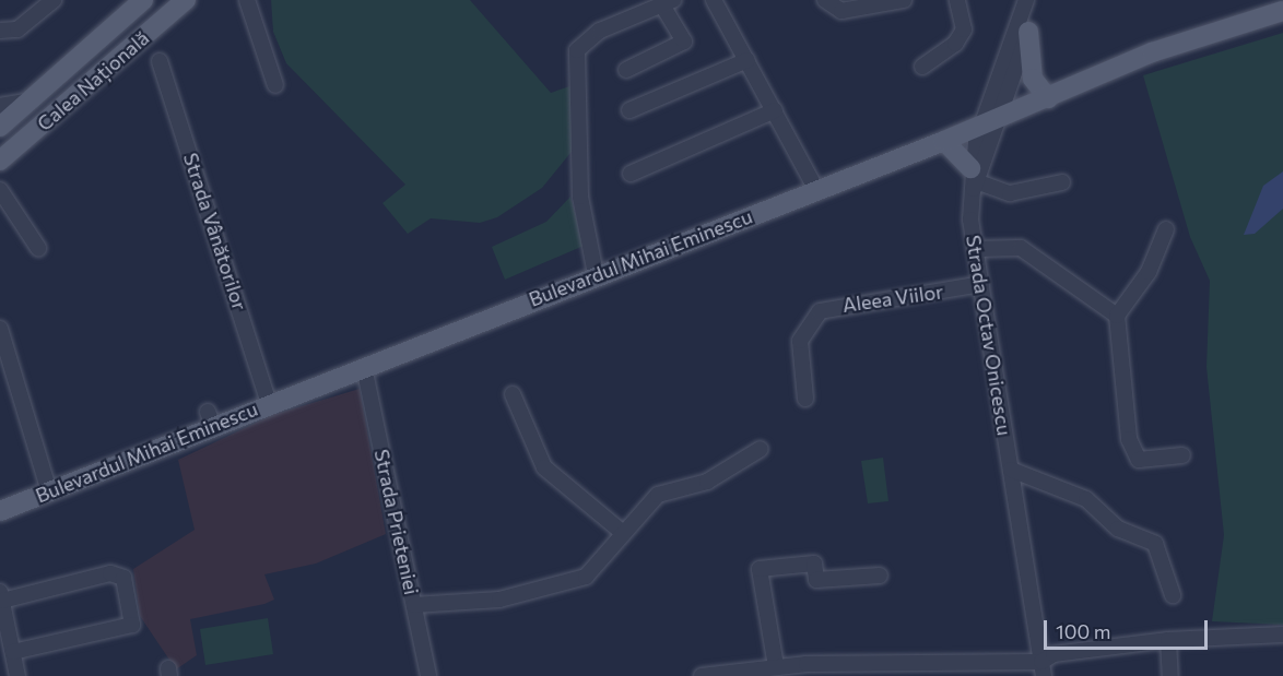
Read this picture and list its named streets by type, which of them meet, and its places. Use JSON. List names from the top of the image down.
{
  "streets": {
    "main road": ["Calea Națională", "Bulevardul Mihai Eminescu"],
    "street": [
      "Strada Vânătorilor",
      "Aleea Viilor",
      "Strada Octav Onicescu",
      "Strada Prieteniei"
    ]
  },
  "crossings": [
    ["Strada Vânătorilor", "Bulevardul Mihai Eminescu"],
    ["Bulevardul Mihai Eminescu", "Strada Octav Onicescu"],
    ["Bulevardul Mihai Eminescu", "Strada Prieteniei"],
    ["Aleea Viilor", "Strada Octav Onicescu"]
  ],
  "scale_bar": "100 m"
}
